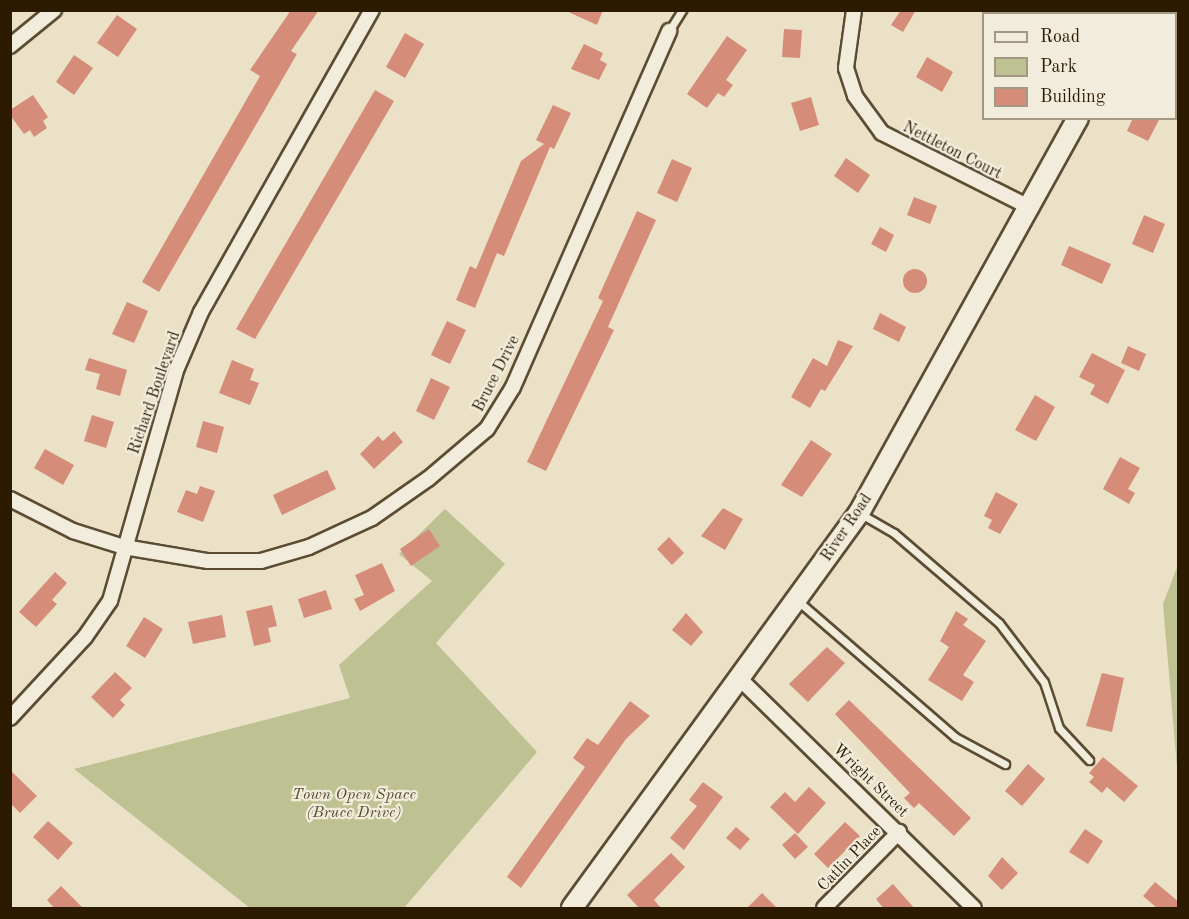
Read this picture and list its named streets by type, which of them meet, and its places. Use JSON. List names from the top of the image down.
{
  "streets": {
    "main road": ["River Road"],
    "street": [
      "Nettleton Court",
      "Bruce Drive",
      "Richard Boulevard",
      "Wright Street",
      "Catlin Place"
    ]
  },
  "crossings": [
    ["Nettleton Court", "River Road"],
    ["Bruce Drive", "Richard Boulevard"],
    ["River Road", "Wright Street"],
    ["Wright Street", "Catlin Place"]
  ],
  "parks": ["Town Open Space (Bruce Drive)"],
  "legend": ["Road", "Park", "Building"]
}
